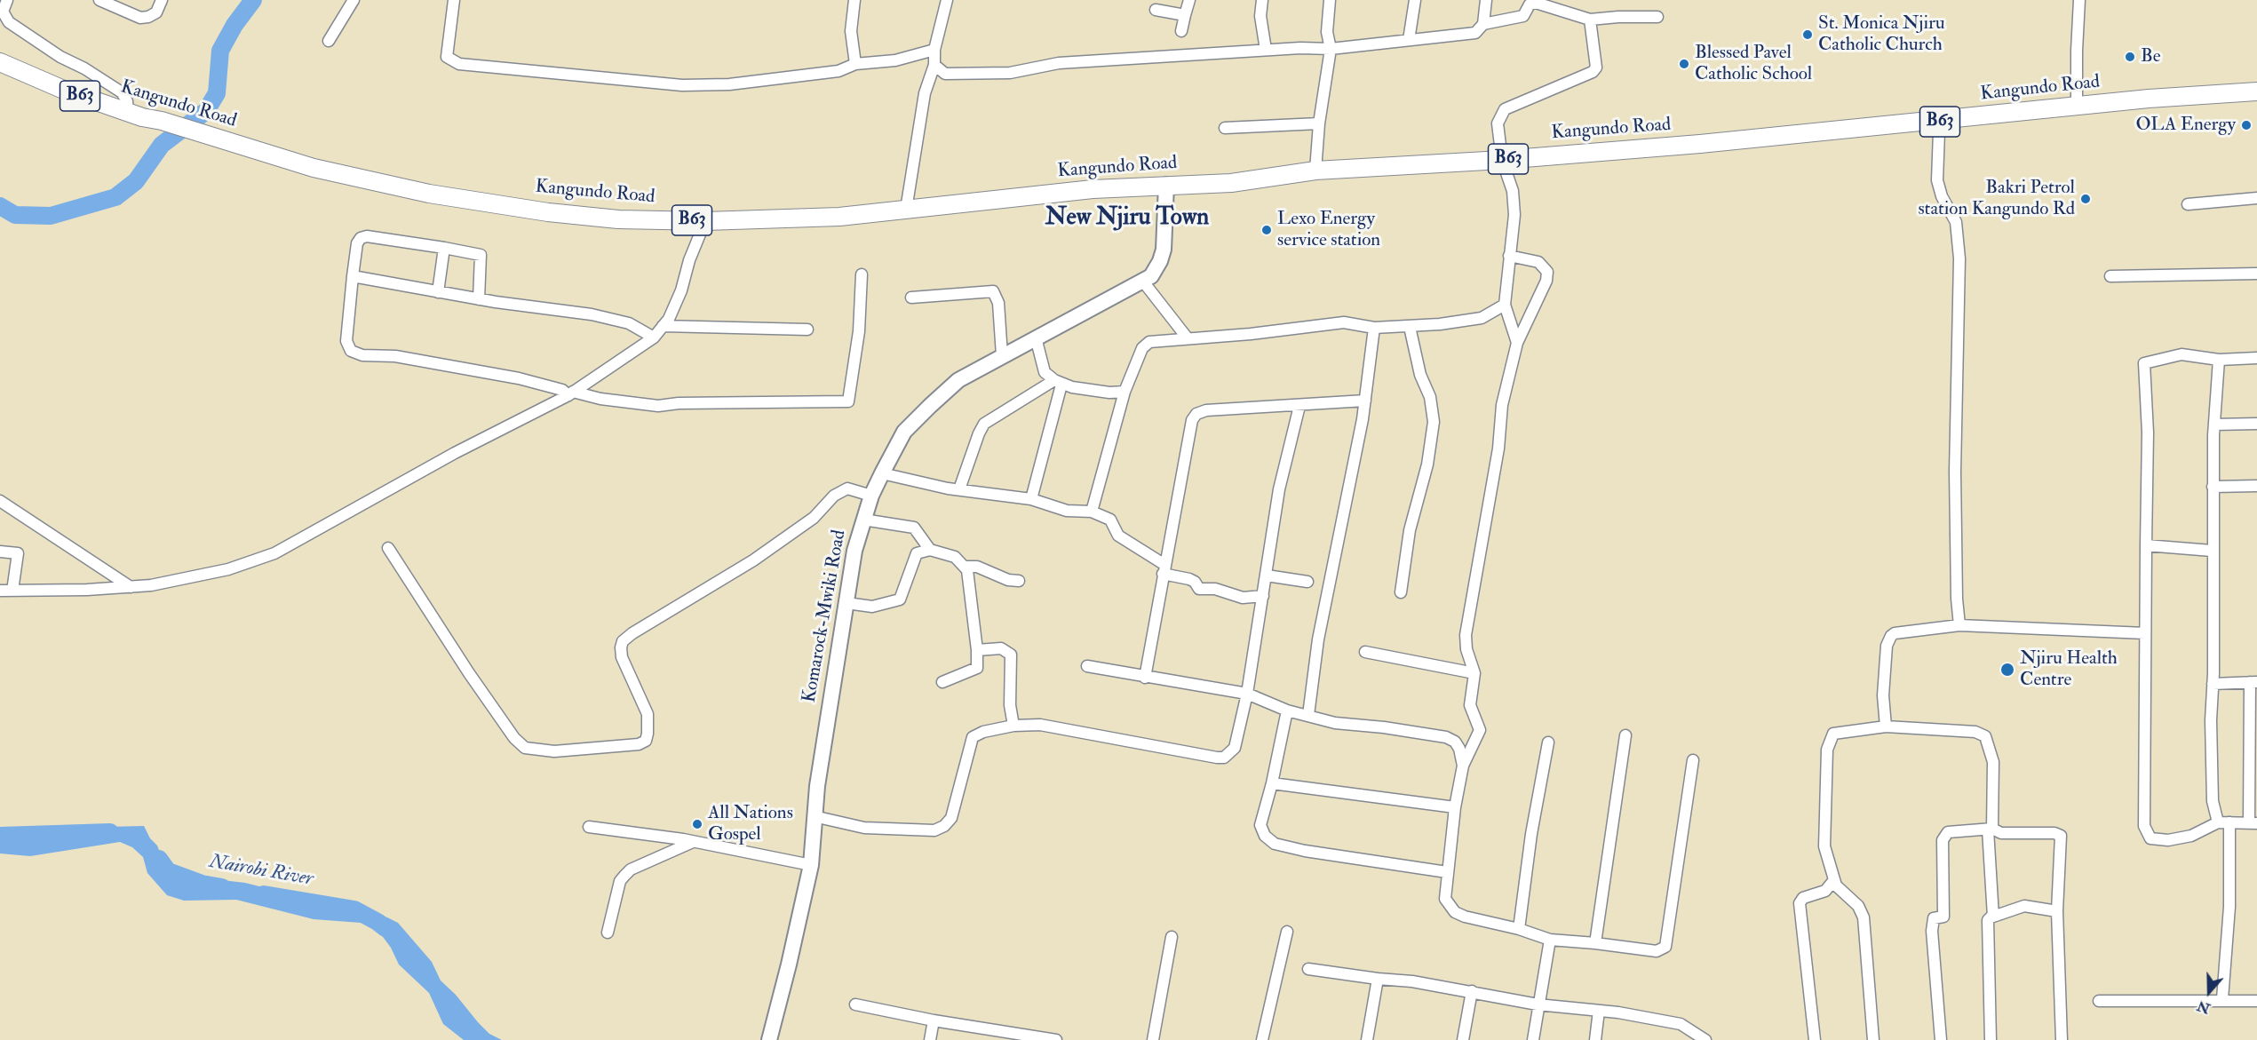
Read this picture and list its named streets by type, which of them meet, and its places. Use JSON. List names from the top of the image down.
{
  "streets": {
    "highway": ["Kangundo Road", "B63"],
    "main road": ["Komarock-Mwiki Road"]
  },
  "crossings": [
    ["Kangundo Road", "Komarock-Mwiki Road"]
  ],
  "districts": ["New Njiru Town"],
  "water": ["Nairobi River"],
  "places": [
    "St. Monica Njiru Catholic Church",
    "Be",
    "Blessed Pavel Catholic School",
    "OLA Energy",
    "Bakri Petrol station Kangundo Rd",
    "Lexo Energy service station",
    "Njiru Health Centre",
    "All Nations Gospel"
  ],
  "north": "bottom"
}
